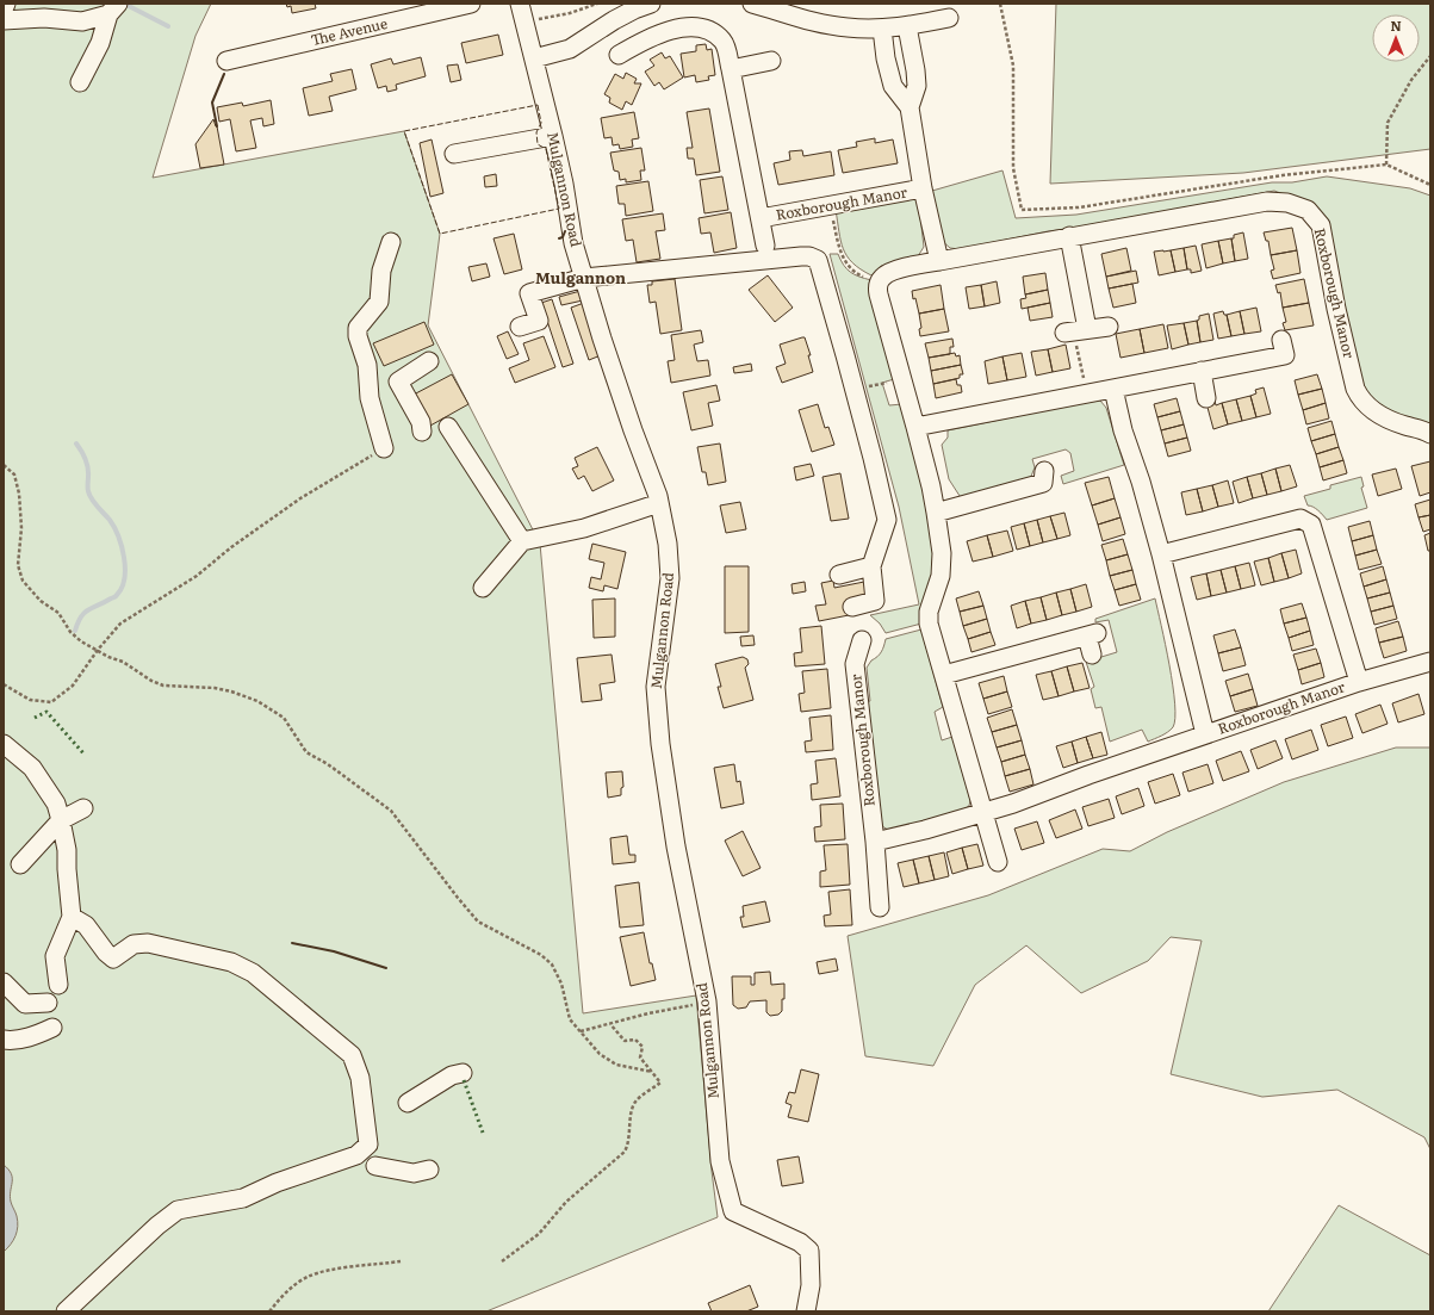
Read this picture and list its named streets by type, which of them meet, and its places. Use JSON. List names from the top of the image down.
{
  "streets": {
    "street": ["The Avenue", "Mulgannon Road", "Roxborough Manor"]
  },
  "districts": ["Mulgannon"],
  "north": "top"
}
